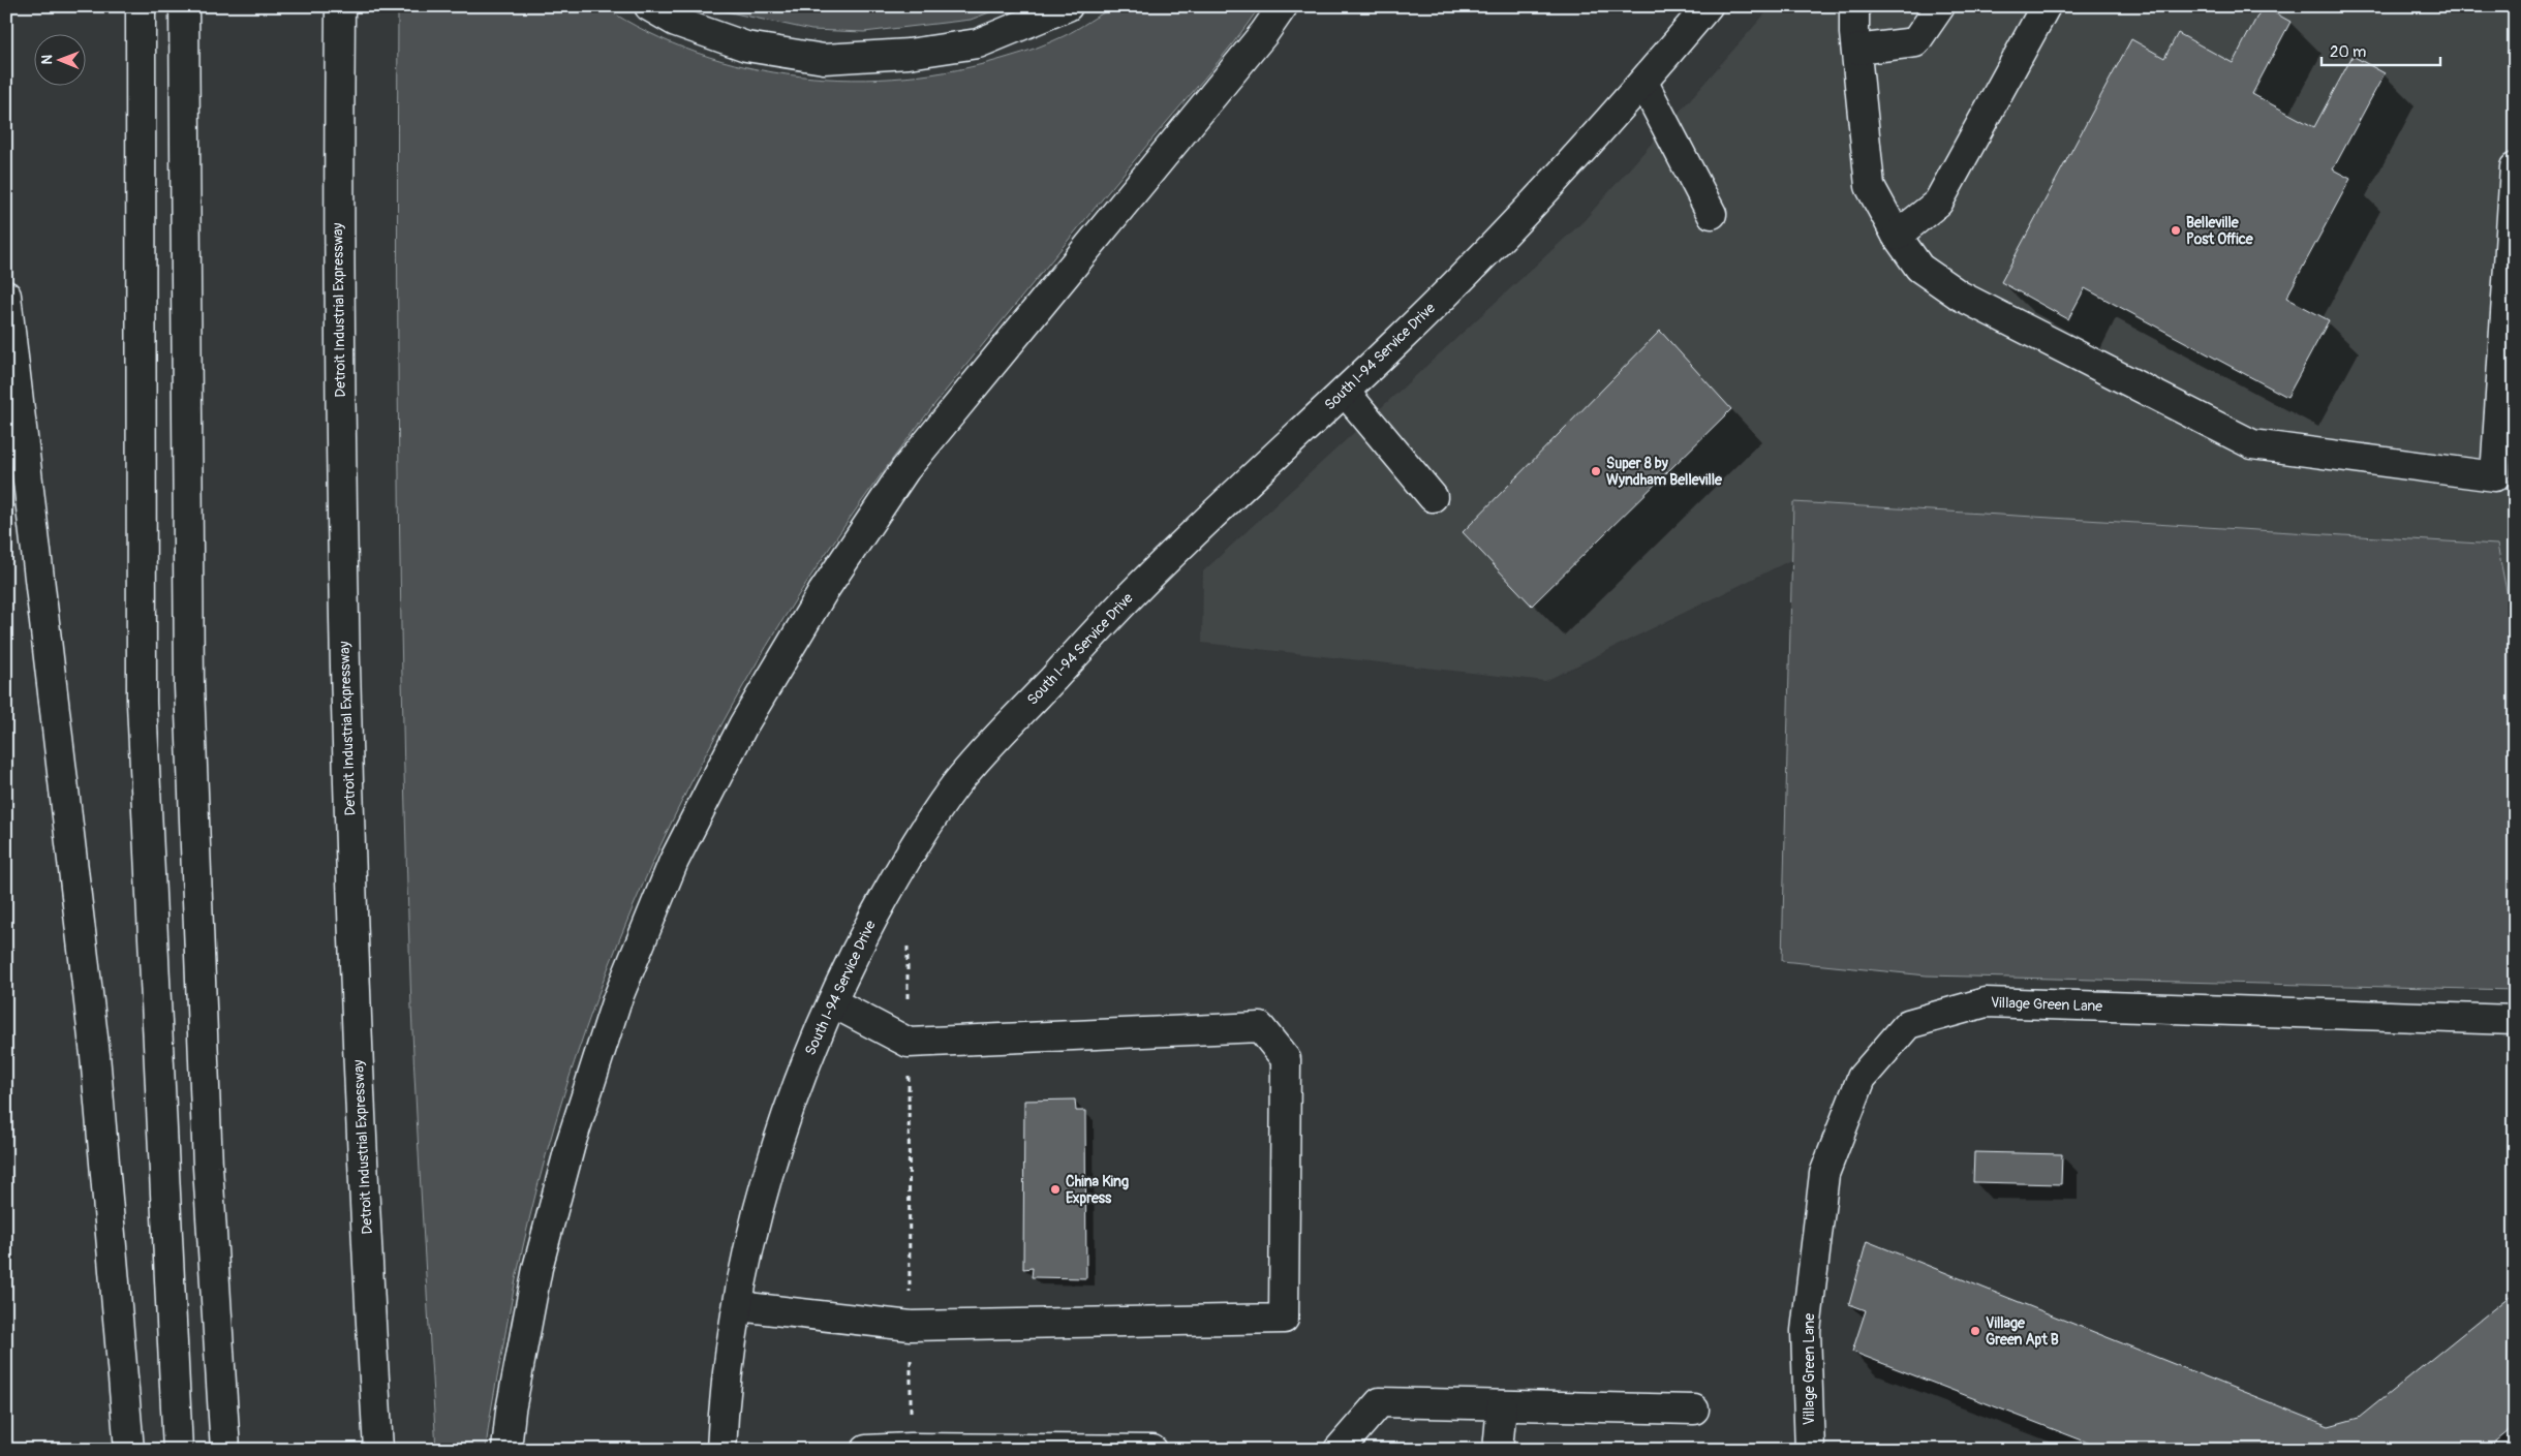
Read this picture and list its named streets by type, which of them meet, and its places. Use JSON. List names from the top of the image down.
{
  "streets": {
    "main road": ["Detroit Industrial Expressway", "South I-94 Service Drive", "Village Green Lane"]
  },
  "places": [
    "Belleville Post Office",
    "Super 8 by Wyndham Belleville",
    "China King Express",
    "Village Green Apt B"
  ],
  "scale_bar": "20 m",
  "north": "left"
}
